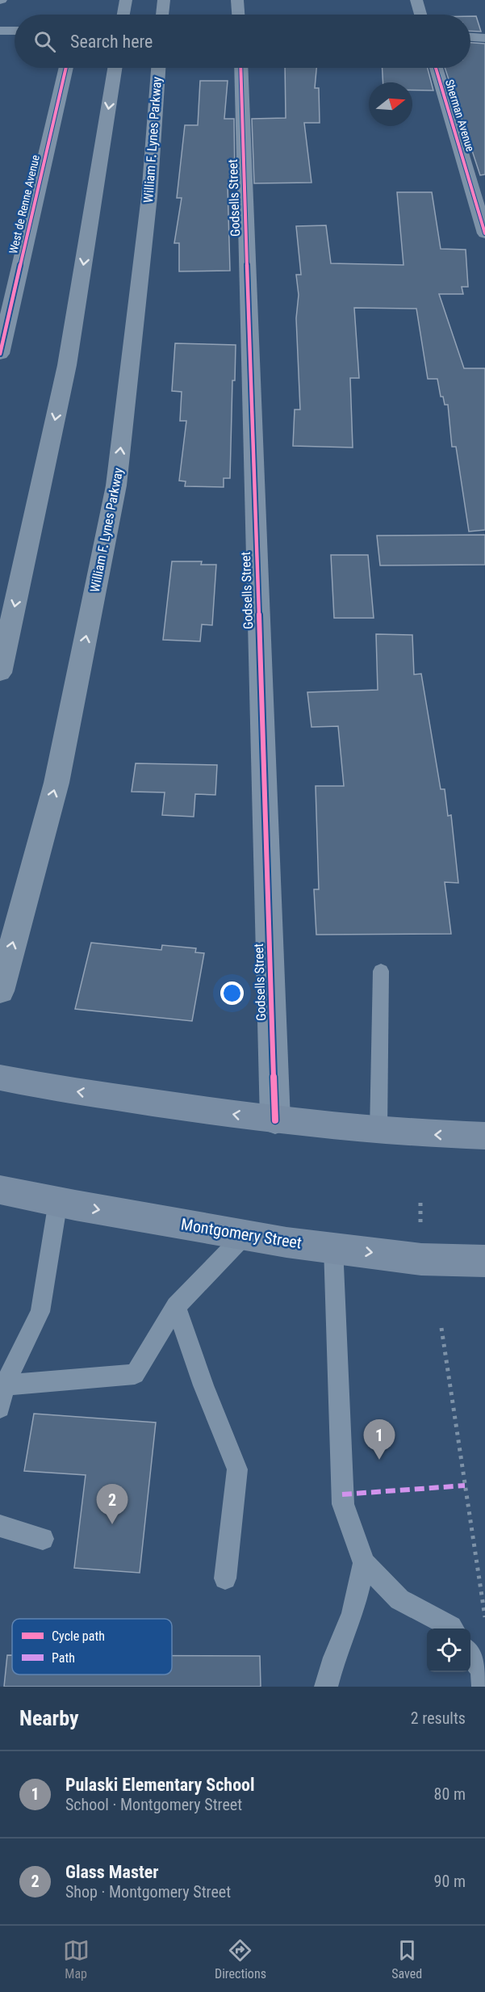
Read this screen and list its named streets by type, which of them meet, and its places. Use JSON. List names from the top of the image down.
{
  "streets": {
    "highway": ["William F. Lynes Parkway"],
    "main road": ["Montgomery Street"],
    "street": ["Sherman Avenue", "Godsells Street", "West de Renne Avenue"]
  },
  "legend": ["Cycle path", "Path"],
  "north": "right",
  "page": {
    "search": "Search here",
    "pins": ["1", "2"],
    "heading": ["Nearby", "2 results"],
    "list": [
      {
        "mark": "1",
        "name": "Pulaski Elementary School",
        "note": "School · Montgomery Street",
        "value": "80 m"
      },
      {
        "mark": "2",
        "name": "Glass Master",
        "note": "Shop · Montgomery Street",
        "value": "90 m"
      }
    ],
    "nav": ["Map", "Directions", "Saved"]
  }
}
